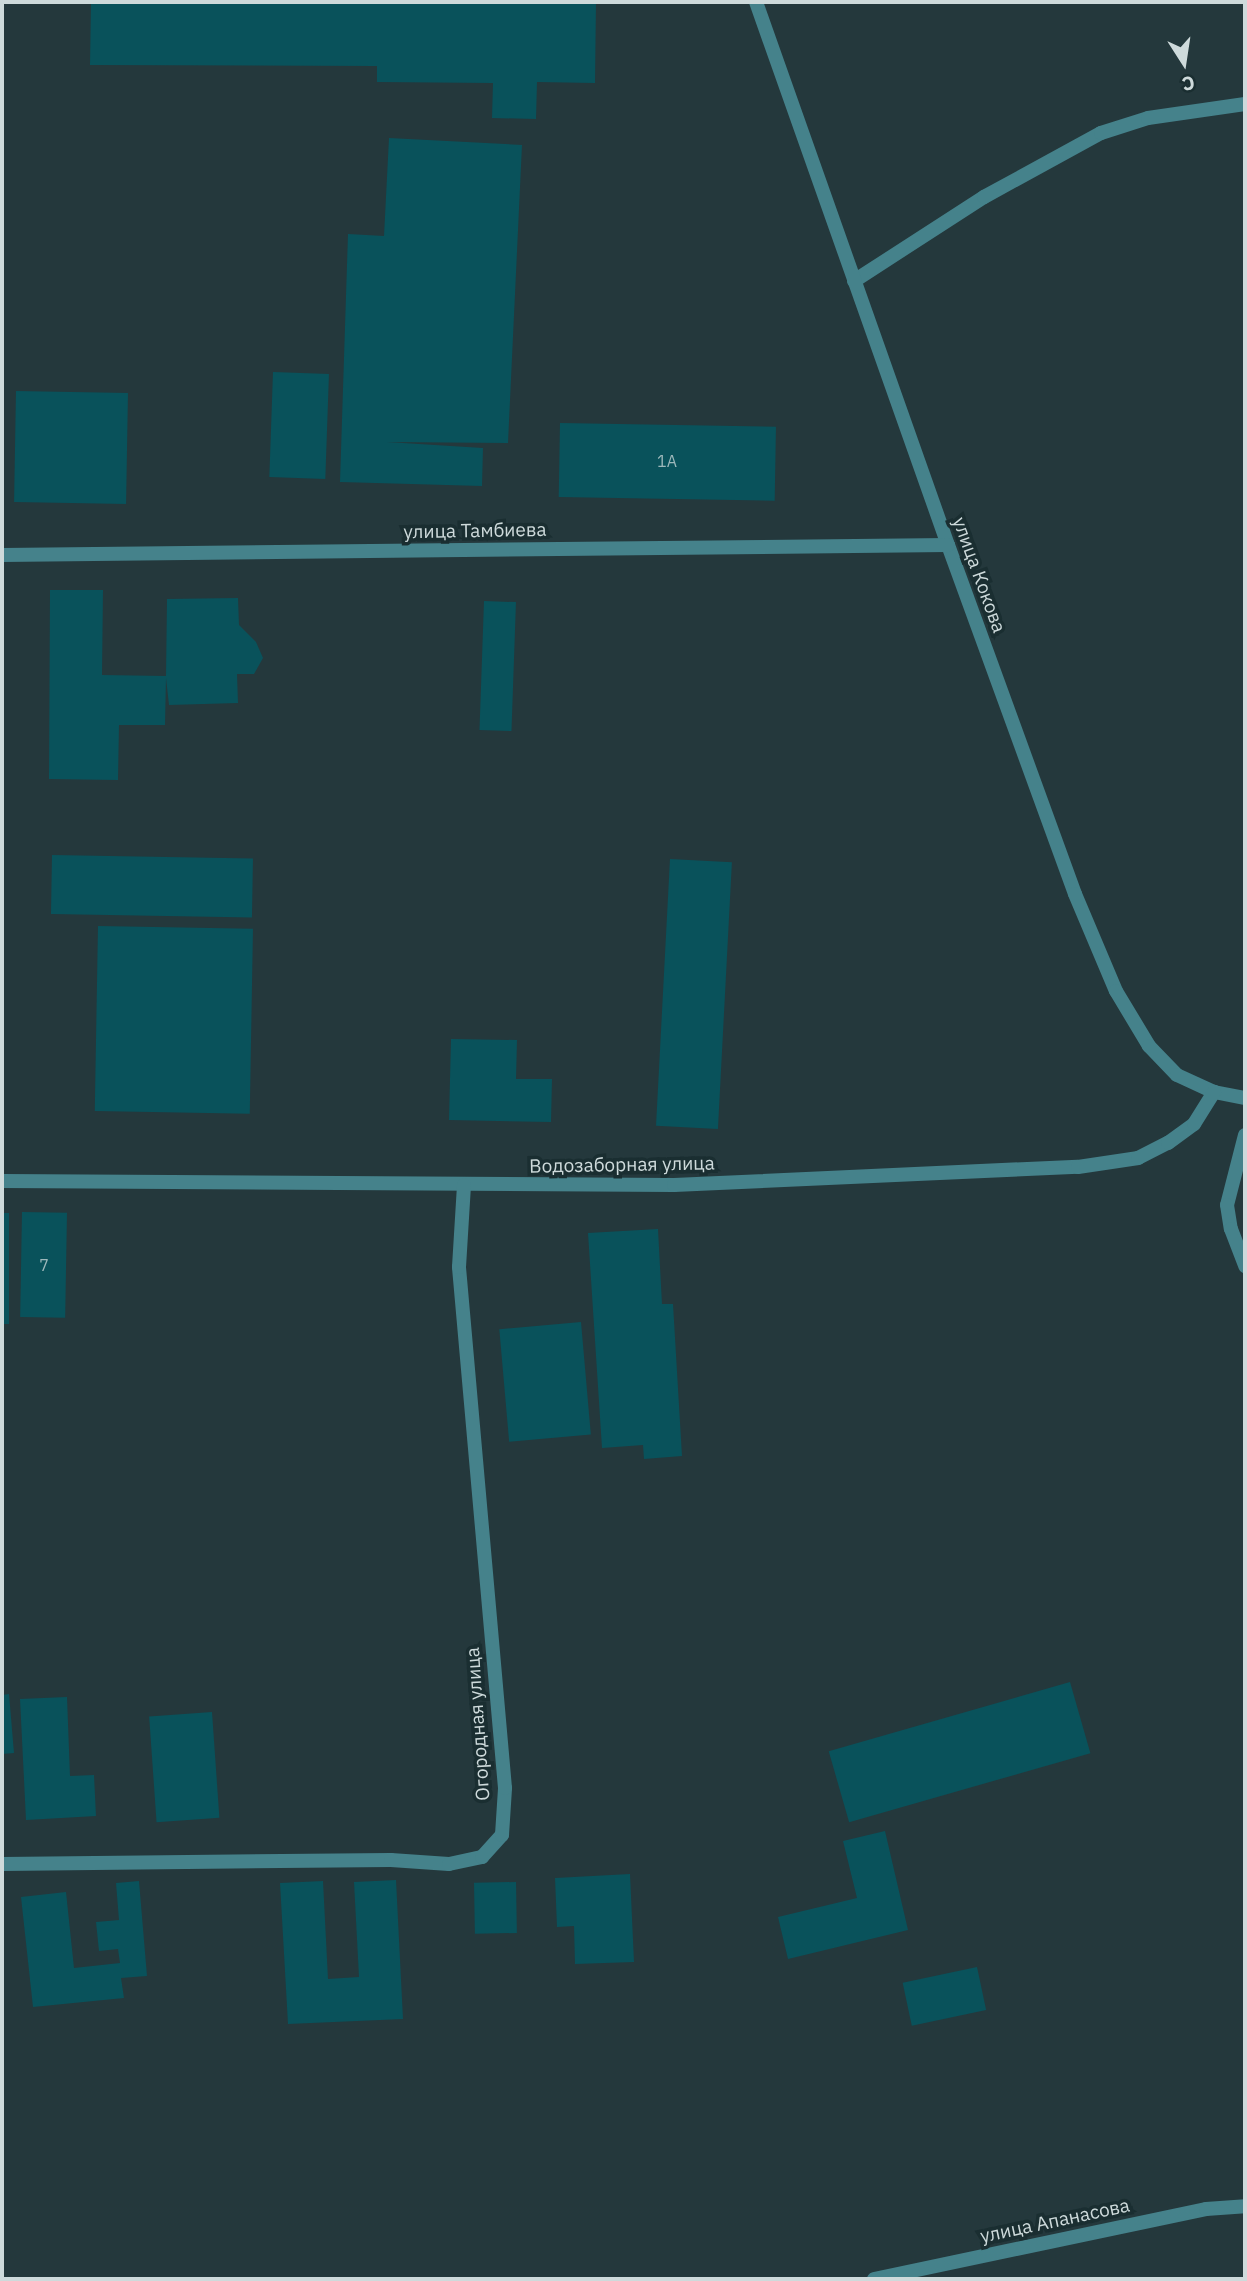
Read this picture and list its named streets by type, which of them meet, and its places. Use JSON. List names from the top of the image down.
{
  "streets": {
    "street": [
      "улица Тамбиева",
      "улица Кокова",
      "Водозаборная улица",
      "Огородная улица",
      "улица Апанасова"
    ]
  },
  "crossings": [
    ["улица Тамбиева", "улица Кокова"],
    ["улица Кокова", "Водозаборная улица"],
    ["Водозаборная улица", "Огородная улица"]
  ],
  "house_numbers": ["1А", "7"],
  "north": "bottom"
}
